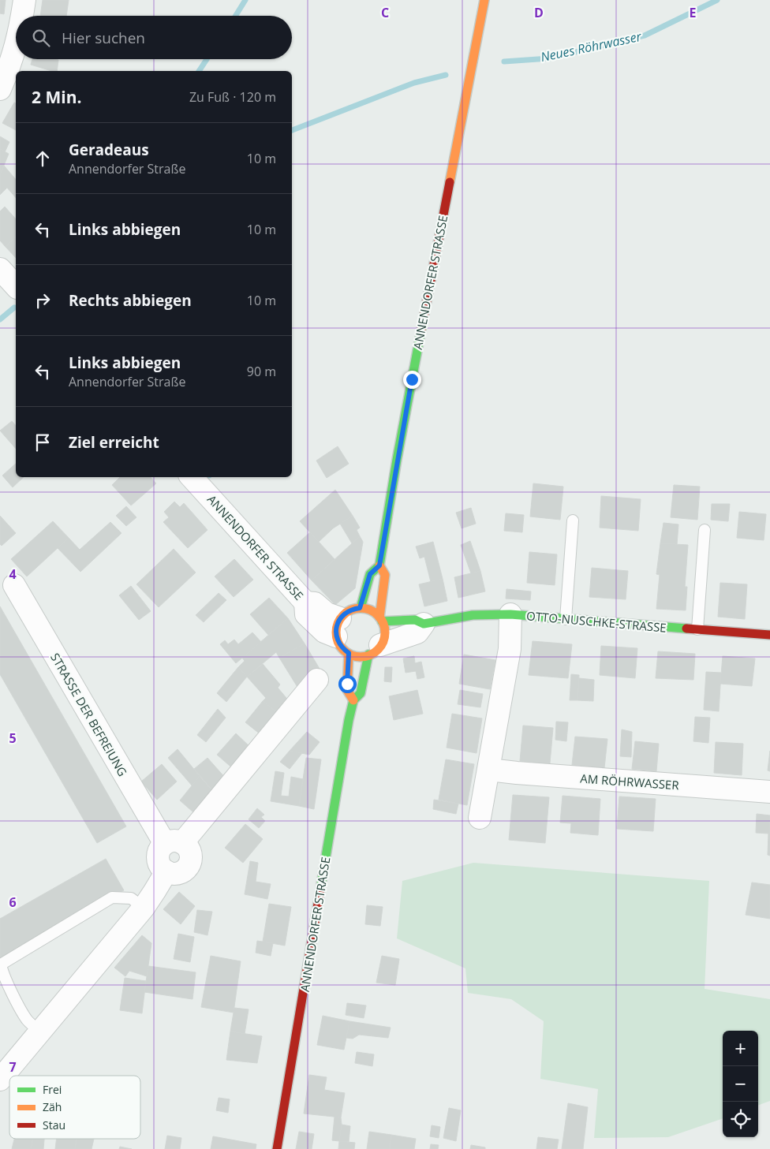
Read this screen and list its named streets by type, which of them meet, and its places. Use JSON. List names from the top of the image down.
{
  "streets": {
    "main road": ["ANNENDORFER STRASSE", "OTTO-NUSCHKE-STRASSE"],
    "street": ["STRASSE DER BEFREIUNG", "AM RÖHRWASSER"]
  },
  "crossings": [
    ["ANNENDORFER STRASSE", "OTTO-NUSCHKE-STRASSE"]
  ],
  "water": ["Neues Röhrwasser"],
  "legend": ["Frei", "Zäh", "Stau"],
  "page": {
    "search": "Hier suchen",
    "heading": ["2 Min.", "Zu Fuß · 120 m"],
    "list": [
      ["Geradeaus", "Annendorfer Straße", "10 m"],
      ["Links abbiegen", "10 m"],
      ["Rechts abbiegen", "10 m"],
      ["Links abbiegen", "Annendorfer Straße", "90 m"],
      "Ziel erreicht"
    ],
    "map_buttons": ["+", "−"]
  },
  "grid": {
    "columns": ["C", "D", "E"],
    "rows": [
      "4",
      "5",
      "6",
      "7"
    ]
  }
}
